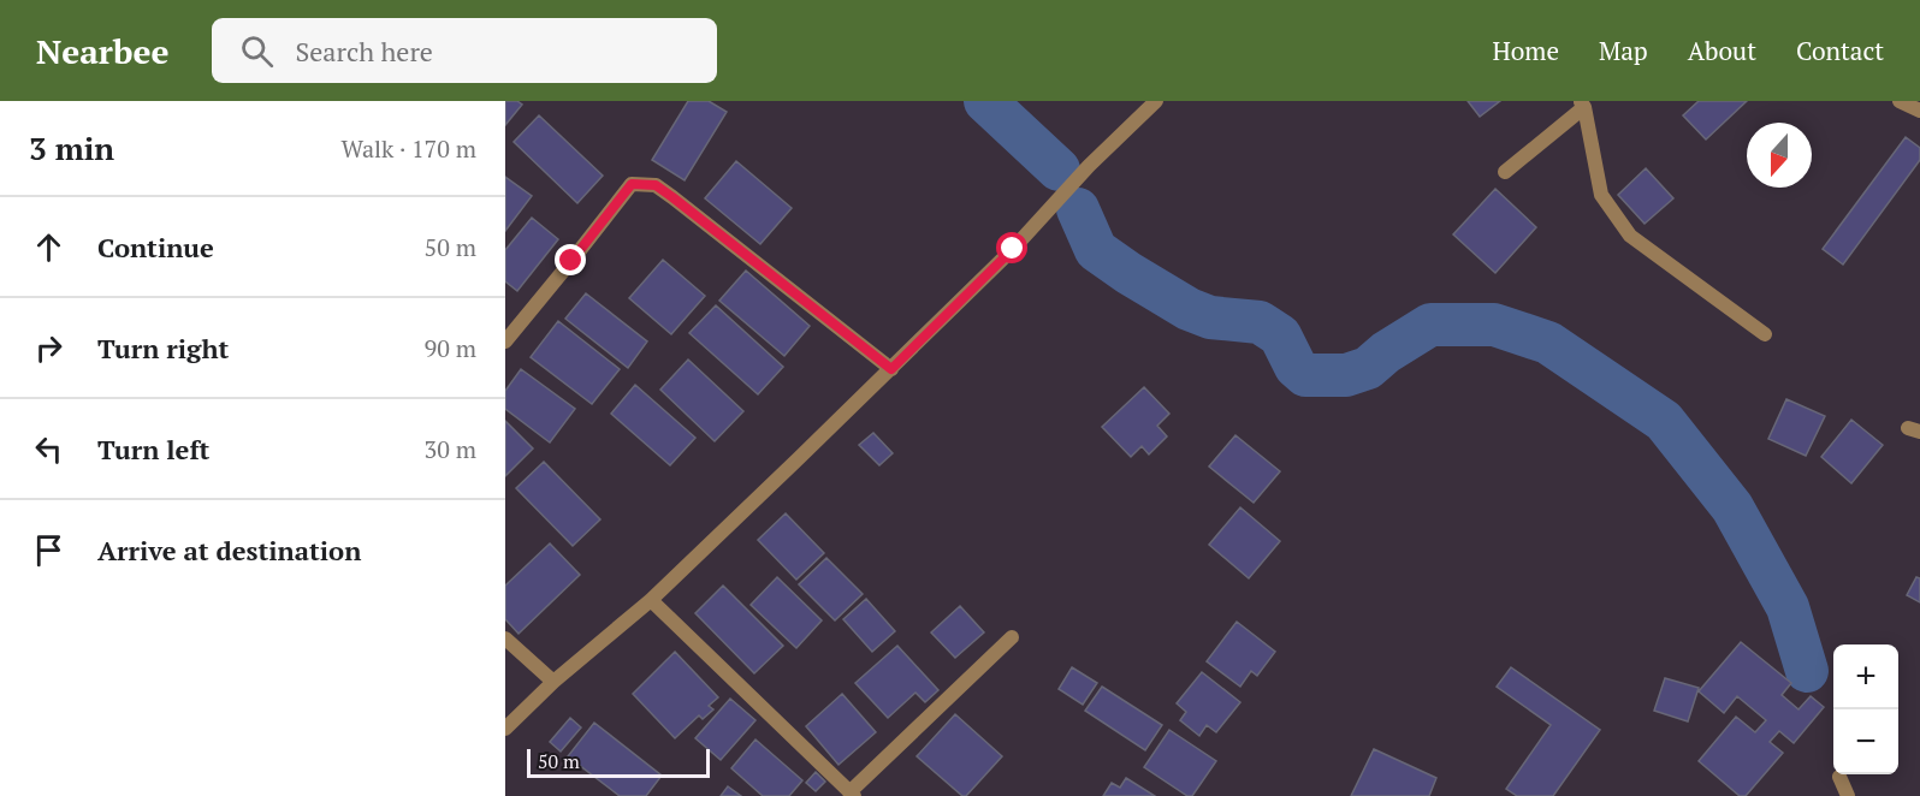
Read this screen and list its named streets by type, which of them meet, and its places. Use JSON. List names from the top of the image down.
{
  "scale_bar": "50 m",
  "north": "bottom",
  "page": {
    "header": "Nearbee",
    "search": "Search here",
    "nav": [
      "Home",
      "Map",
      "About",
      "Contact"
    ],
    "heading": ["3 min", "Walk · 170 m"],
    "list": [
      ["Continue", "50 m"],
      ["Turn right", "90 m"],
      ["Turn left", "30 m"],
      "Arrive at destination"
    ],
    "map_buttons": ["+", "−"],
    "scale": "50 m"
  }
}
